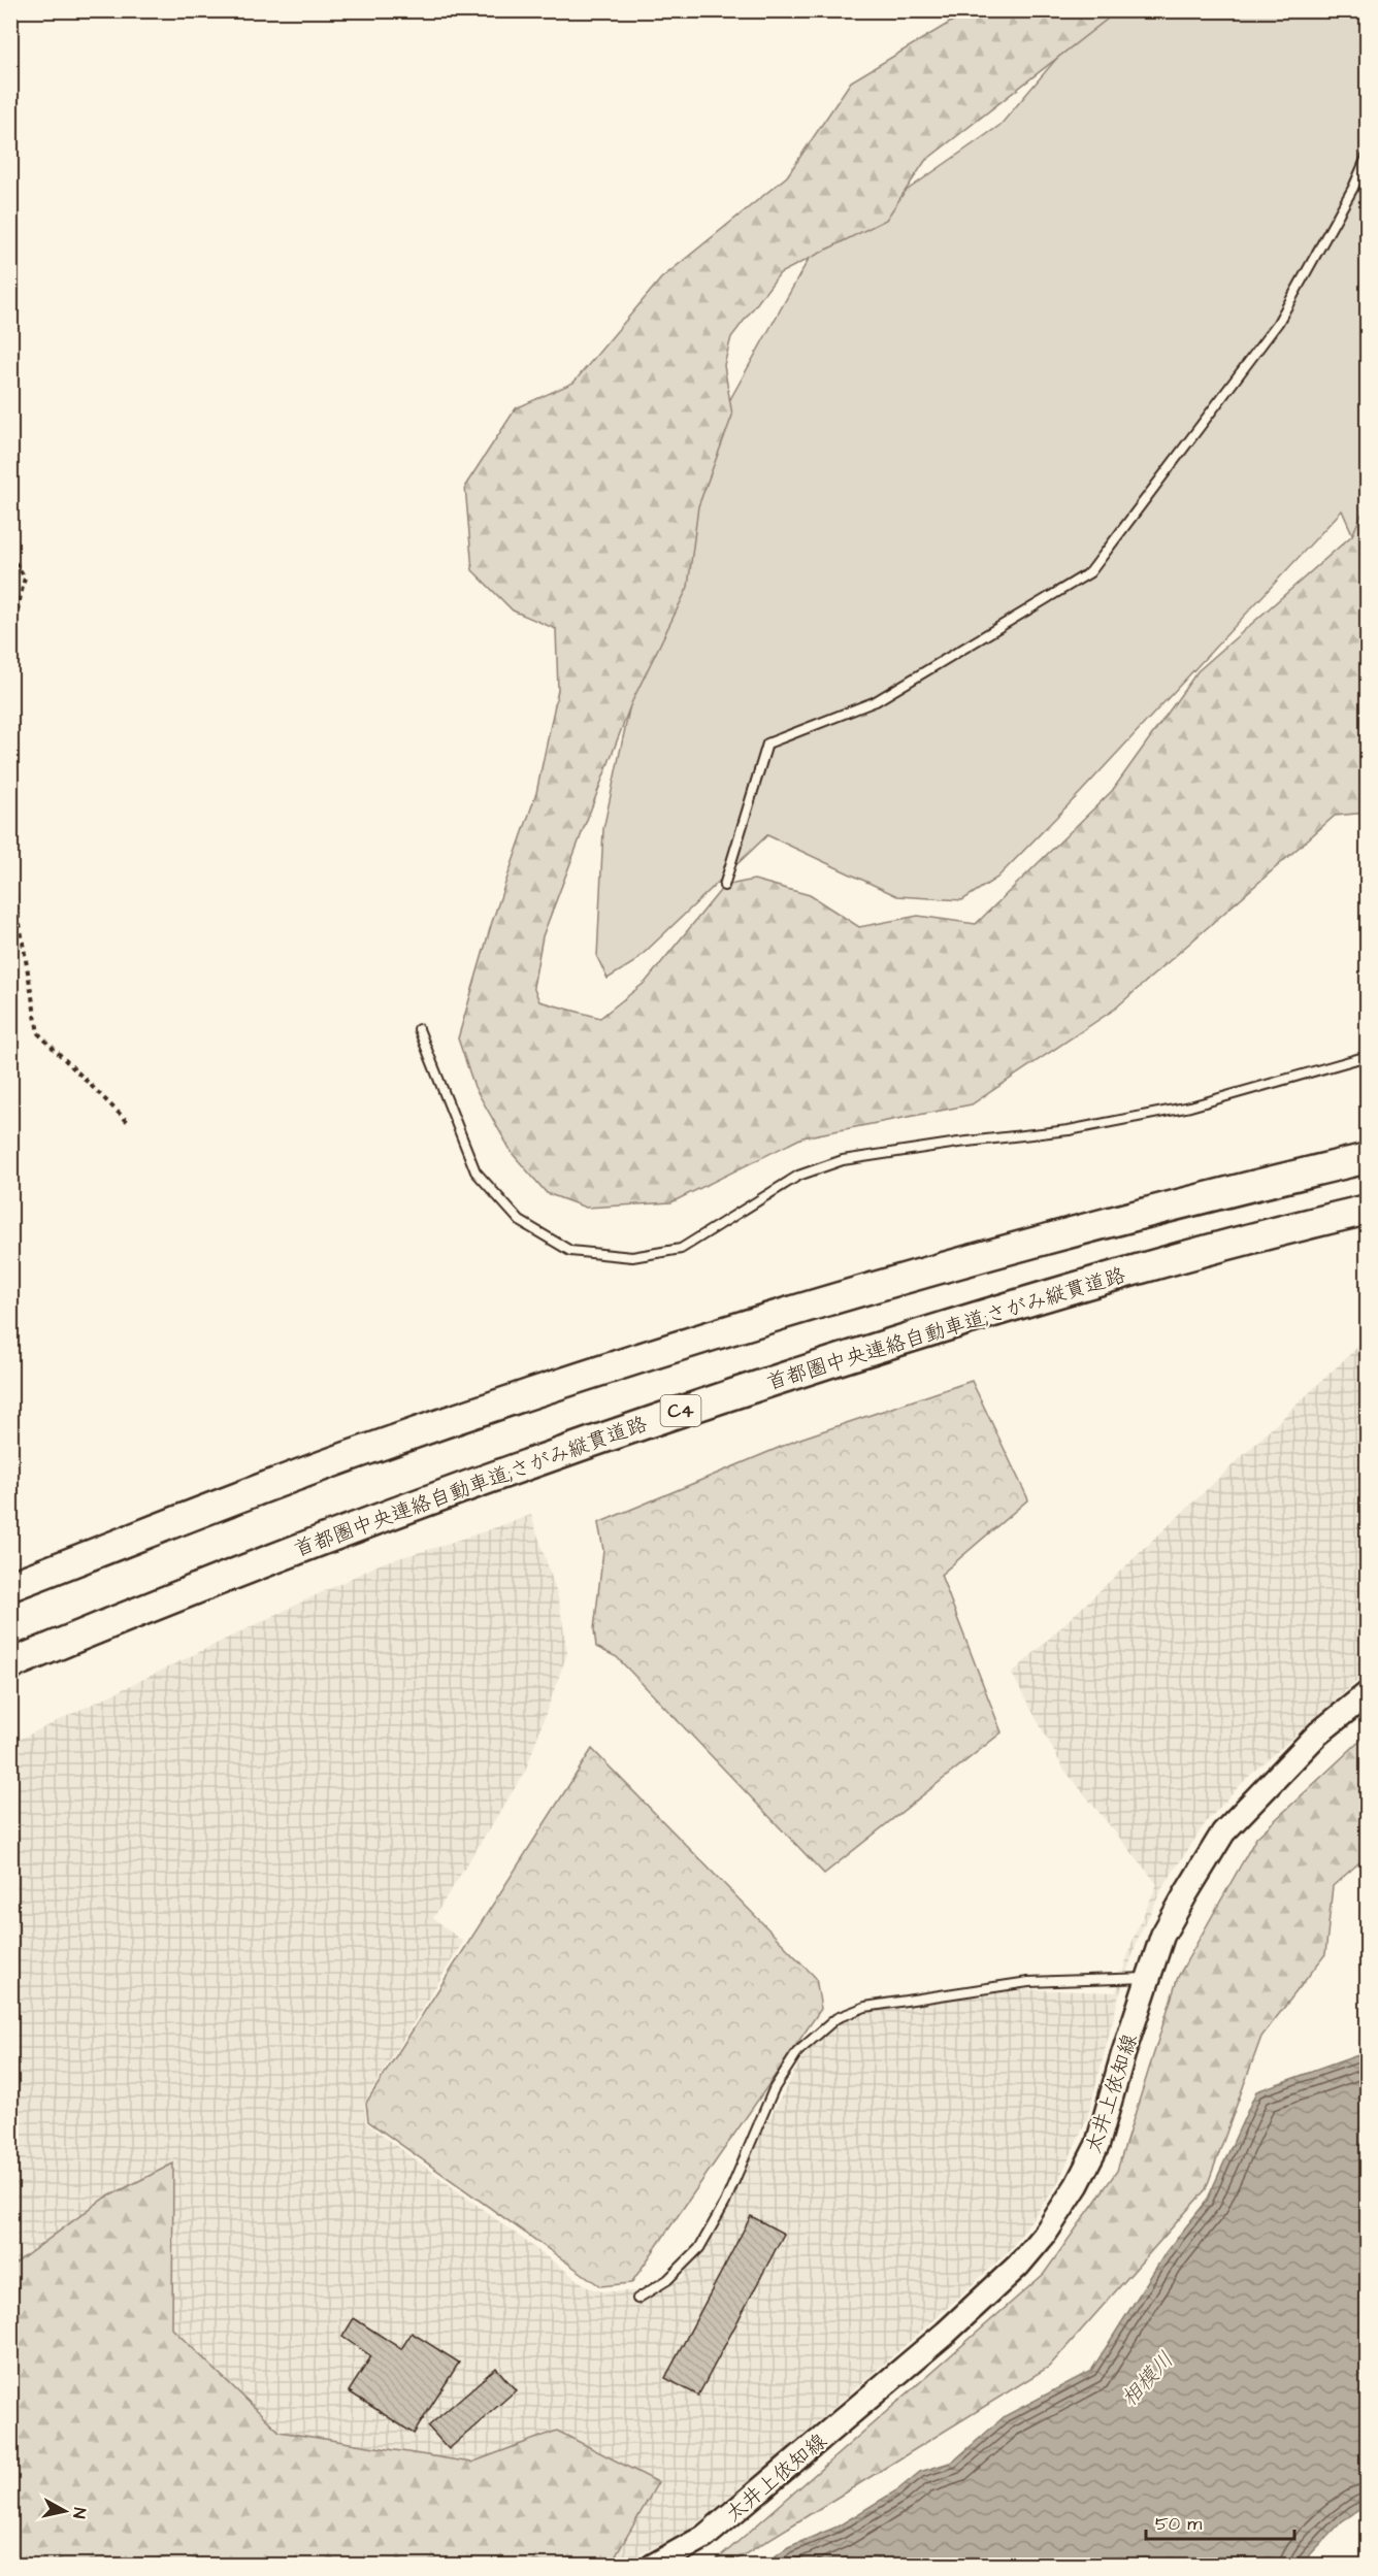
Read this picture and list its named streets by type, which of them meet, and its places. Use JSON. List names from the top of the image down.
{
  "streets": {
    "highway": ["首都圏中央連絡自動車道;さがみ縦貫道路", "C4"],
    "main road": ["太井上依知線"]
  },
  "water": ["相模川"],
  "scale_bar": "50 m",
  "north": "right"
}
